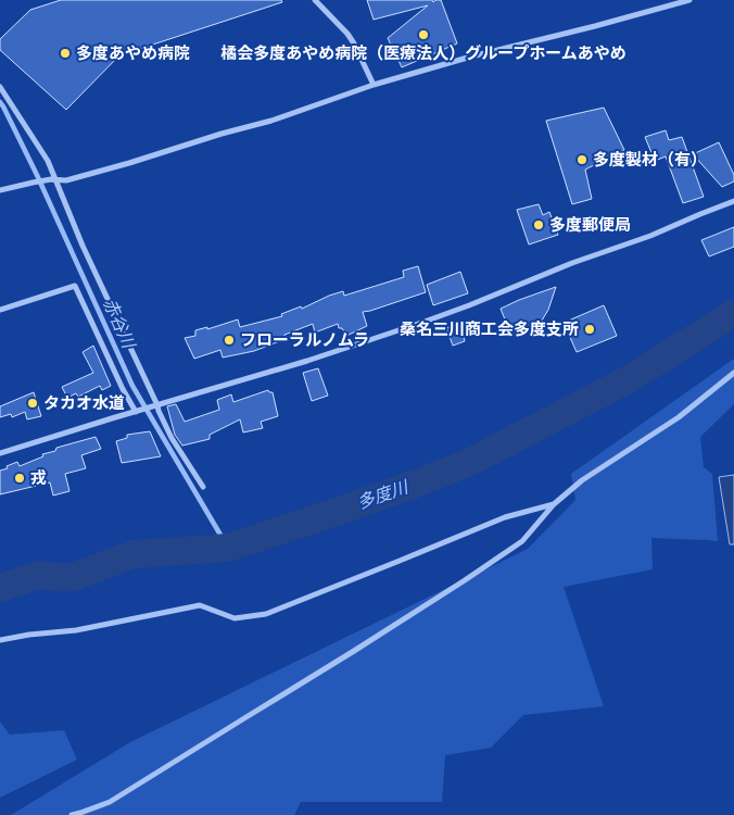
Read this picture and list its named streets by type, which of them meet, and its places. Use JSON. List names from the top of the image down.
{
  "water": ["赤谷川", "多度川"],
  "places": [
    "橘会多度あやめ病院（医療法人）グループホームあやめ",
    "多度あやめ病院",
    "多度製材（有）",
    "多度郵便局",
    "桑名三川商工会多度支所",
    "フローラルノムラ",
    "タカオ水道",
    "戎"
  ]
}
